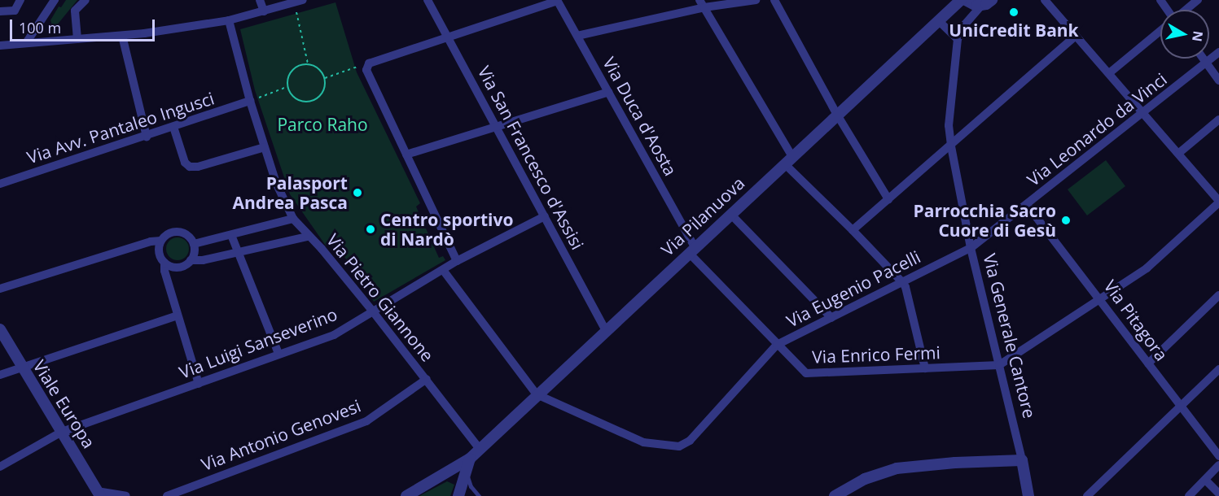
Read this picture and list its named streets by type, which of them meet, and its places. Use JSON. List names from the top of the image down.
{
  "streets": {
    "street": [
      "Via Duca d'Aosta",
      "Via Avv. Pantaleo Ingusci",
      "Via Leonardo da Vinci",
      "Via San Francesco d'Assisi",
      "Via Pilanuova",
      "Via Eugenio Pacelli",
      "Via Pietro Giannone",
      "Via Pitagora",
      "Via Generale Cantore",
      "Via Luigi Sanseverino",
      "Via Enrico Fermi",
      "Viale Europa",
      "Via Antonio Genovesi"
    ]
  },
  "crossings": [
    ["Via Duca d'Aosta", "Via Pilanuova"],
    ["Via Duca d'Aosta", "Via Enrico Fermi"],
    ["Via Avv. Pantaleo Ingusci", "Via Pietro Giannone"],
    ["Via Leonardo da Vinci", "Via Eugenio Pacelli"],
    ["Via Leonardo da Vinci", "Via Pitagora"],
    ["Via Leonardo da Vinci", "Via Generale Cantore"],
    ["Via San Francesco d'Assisi", "Via Pilanuova"],
    ["Via San Francesco d'Assisi", "Via Luigi Sanseverino"],
    ["Via Pilanuova", "Via Pietro Giannone"],
    ["Via Pilanuova", "Via Enrico Fermi"],
    ["Via Eugenio Pacelli", "Via Generale Cantore"],
    ["Via Eugenio Pacelli", "Via Enrico Fermi"],
    ["Via Pietro Giannone", "Via Luigi Sanseverino"],
    ["Via Pietro Giannone", "Via Antonio Genovesi"],
    ["Via Generale Cantore", "Via Enrico Fermi"],
    ["Via Luigi Sanseverino", "Viale Europa"]
  ],
  "parks": ["Parco Raho"],
  "places": [
    "UniCredit Bank",
    "Palasport Andrea Pasca",
    "Parrocchia Sacro Cuore di Gesù",
    "Centro sportivo di Nardò"
  ],
  "scale_bar": "100 m",
  "north": "right"
}
